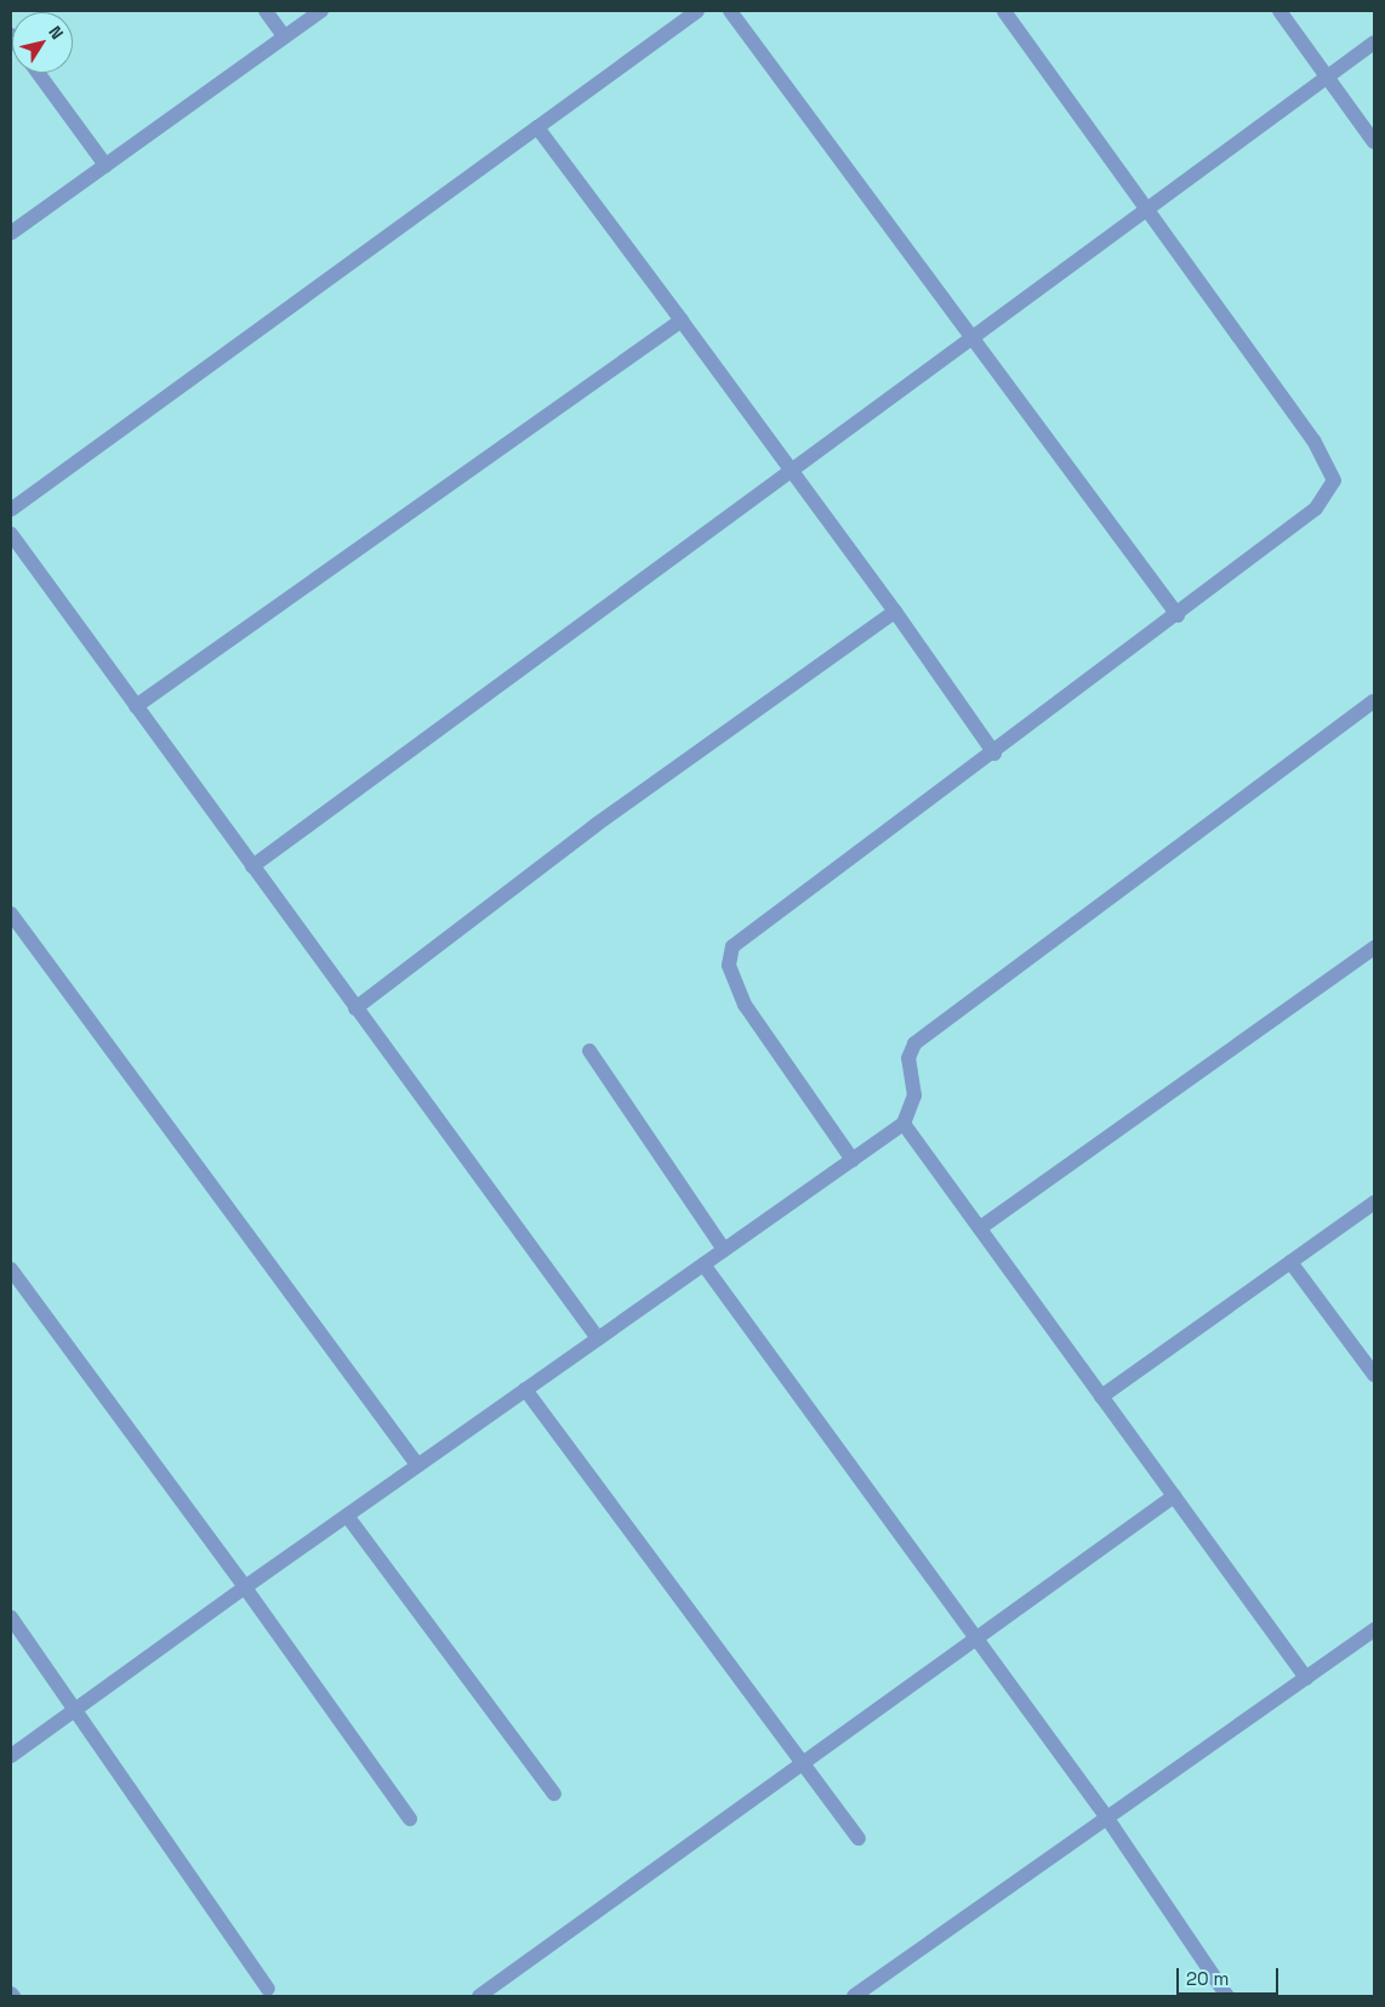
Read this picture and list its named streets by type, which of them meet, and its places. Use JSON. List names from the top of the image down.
{
  "scale_bar": "20 m",
  "north": "top right"
}
